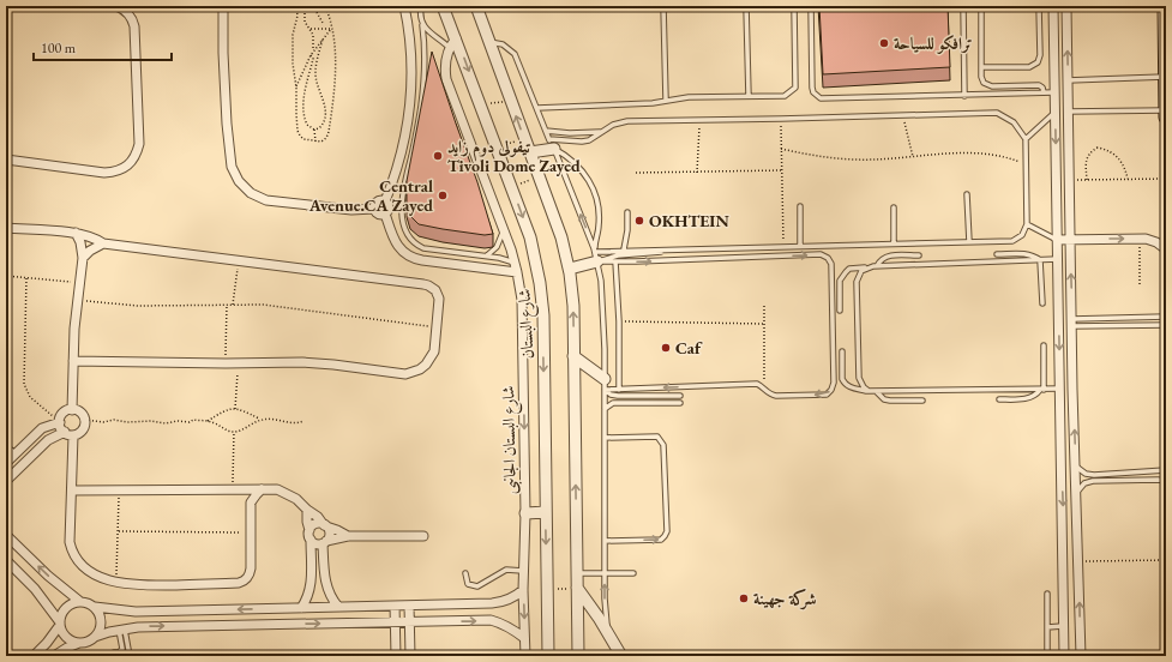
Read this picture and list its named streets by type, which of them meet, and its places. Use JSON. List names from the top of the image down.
{
  "streets": {
    "street": ["شارع البستان", "شارع البستان الجانبى"]
  },
  "crossings": [
    ["شارع البستان", "شارع البستان الجانبى"]
  ],
  "places": [
    "ترافكو للسياحة",
    "تيفولى دوم زايد Tivoli Dome Zayed",
    "Central Avenue.CA Zayed",
    "OKHTEIN",
    "Caf",
    "شركة جهينة"
  ],
  "scale_bar": "100 m"
}
